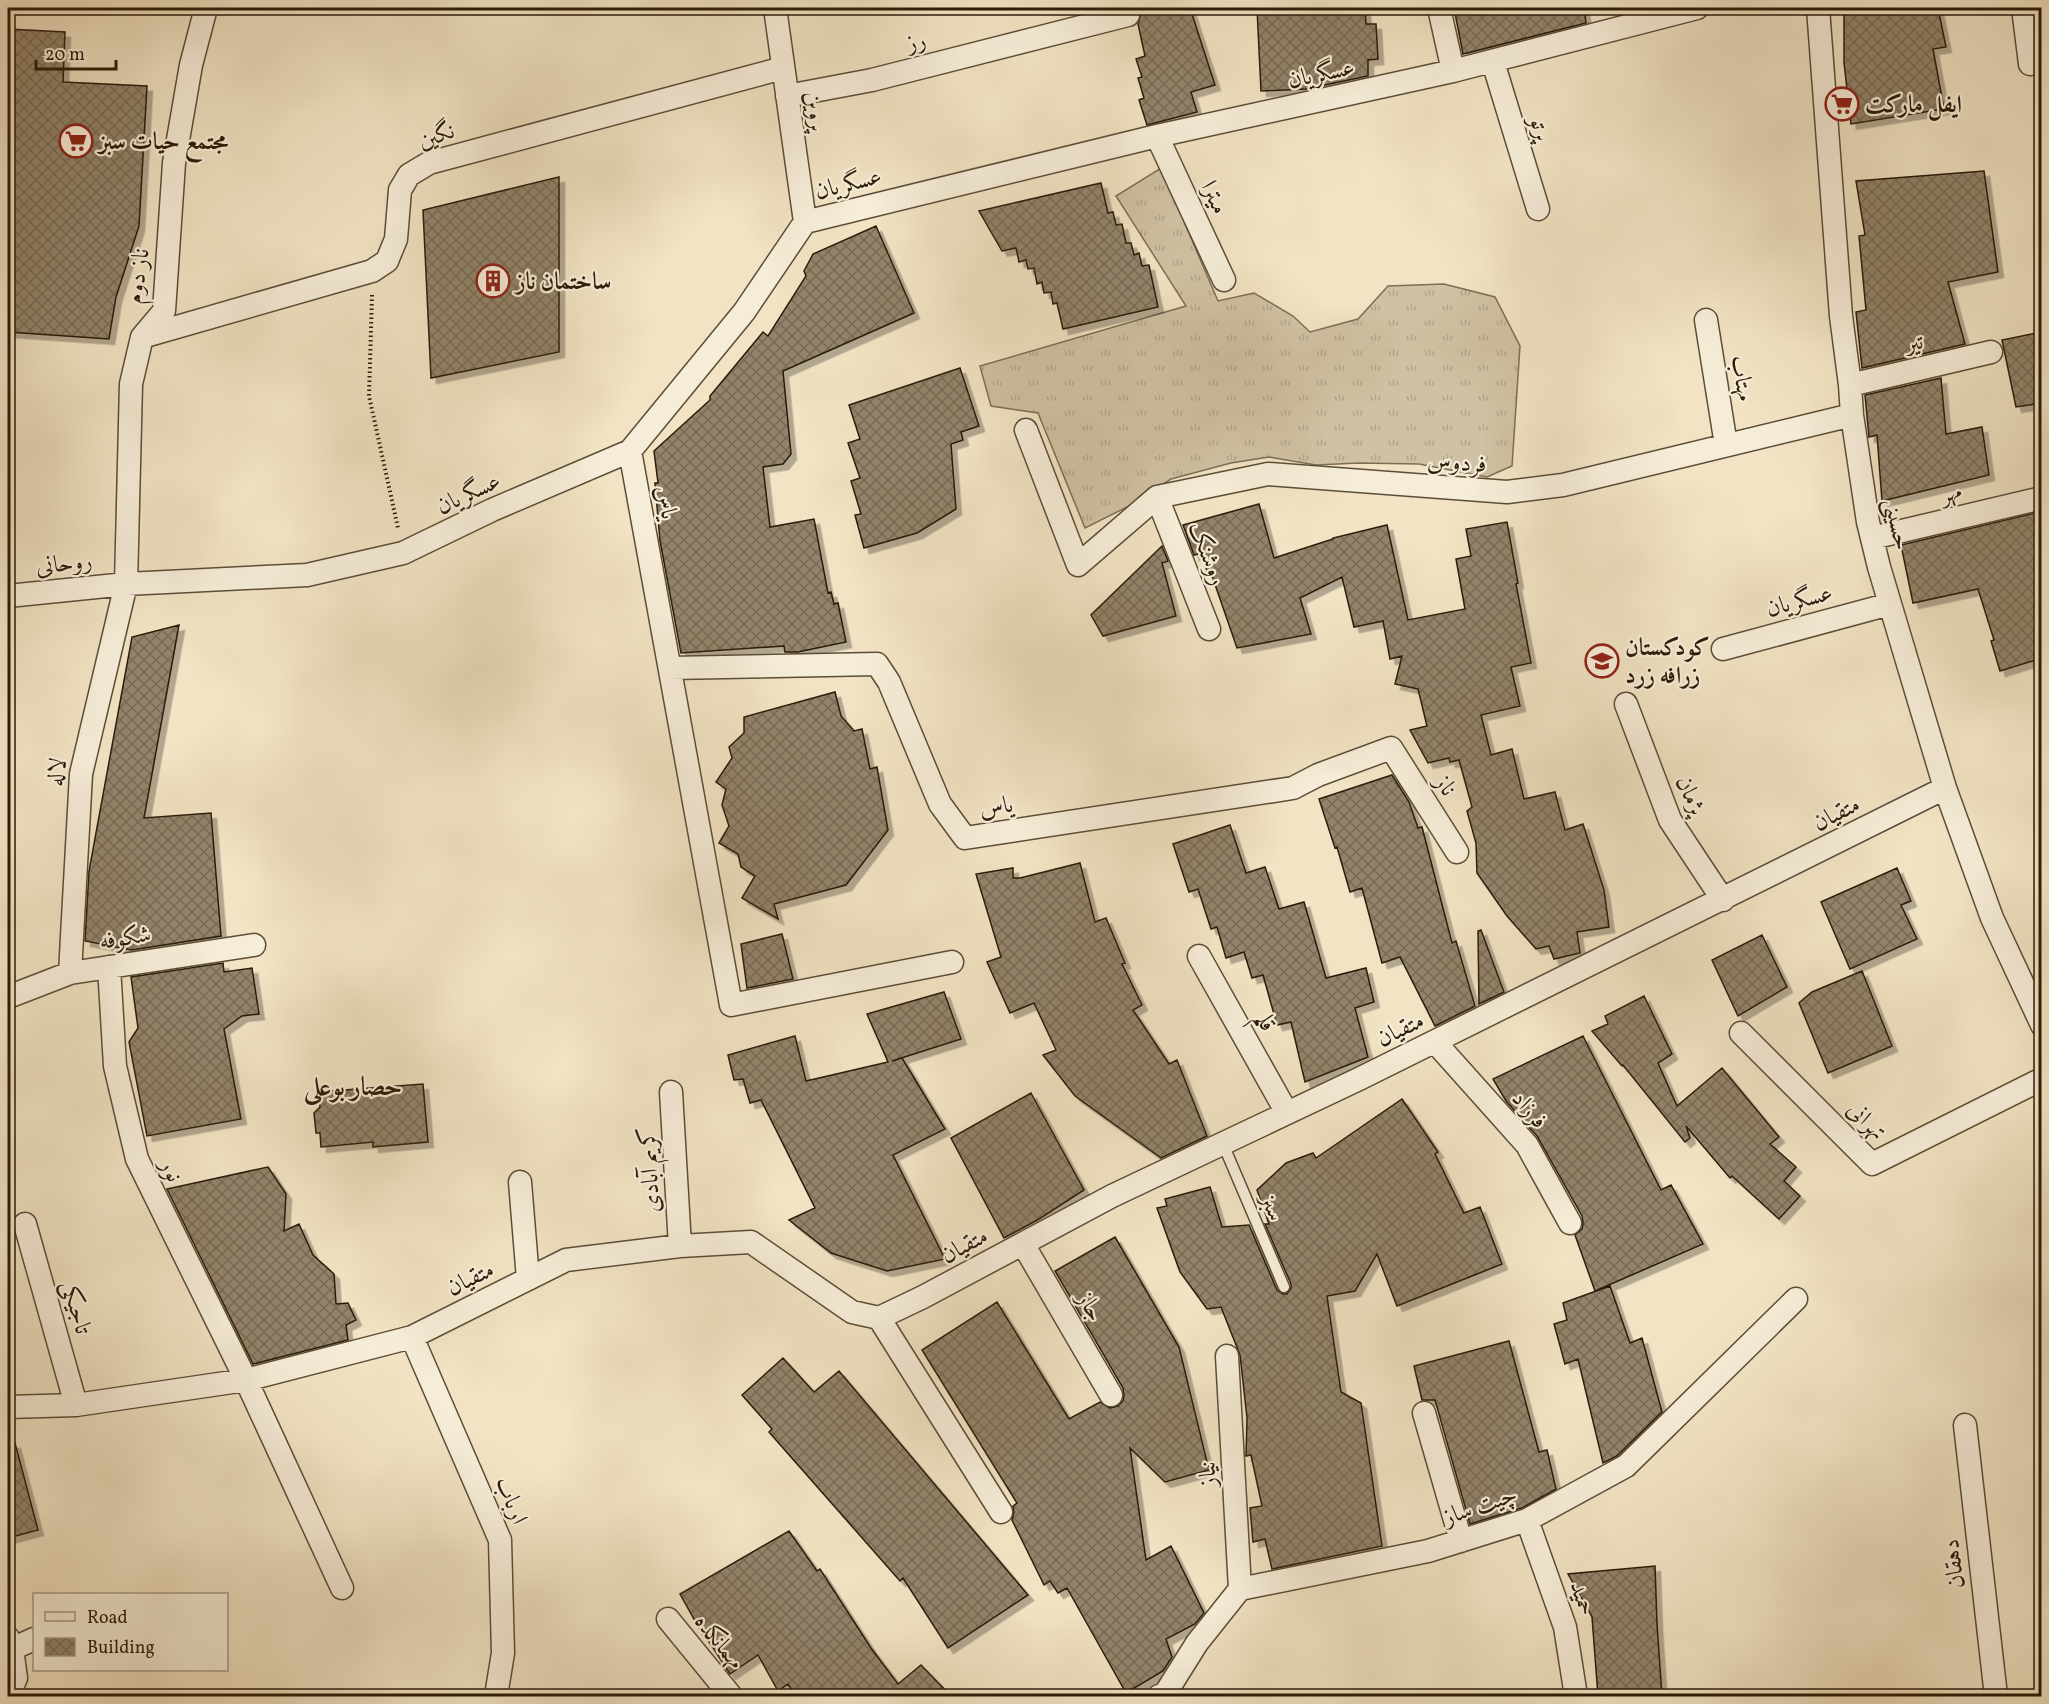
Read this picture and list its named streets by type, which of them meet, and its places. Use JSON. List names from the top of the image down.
{
  "streets": {
    "street": [
      "رز",
      "عسگریان",
      "پروین",
      "پرتو",
      "نگین",
      "میترا",
      "ناز دوم",
      "تیر",
      "مهتاب",
      "فردوس",
      "مهر",
      "یاس",
      "حسینی",
      "روشنک",
      "روحانی",
      "لاله",
      "ناز",
      "پژمان",
      "متقیان",
      "شکوفه",
      "قلم",
      "فرزاد",
      "تهرانی",
      "نور",
      "کریم آبادی",
      "جاز",
      "تاجیکی",
      "نیاز",
      "ارباب",
      "چیت ساز",
      "دهقان",
      "حمید",
      "مهمانکده"
    ],
    "lane": ["سبز"]
  },
  "crossings": [
    ["رز", "پروین"],
    ["عسگریان", "پروین"],
    ["عسگریان", "پرتو"],
    ["عسگریان", "میترا"],
    ["عسگریان", "ناز دوم"],
    ["عسگریان", "یاس"],
    ["عسگریان", "حسینی"],
    ["عسگریان", "روحانی"],
    ["عسگریان", "لاله"],
    ["پروین", "نگین"],
    ["ناز دوم", "روحانی"],
    ["ناز دوم", "لاله"],
    ["تیر", "حسینی"],
    ["مهتاب", "فردوس"],
    ["فردوس", "حسینی"],
    ["فردوس", "روشنک"],
    ["مهر", "حسینی"],
    ["یاس", "ناز"],
    ["حسینی", "متقیان"],
    ["روحانی", "لاله"],
    ["لاله", "شکوفه"],
    ["پژمان", "متقیان"],
    ["متقیان", "قلم"],
    ["متقیان", "فرزاد"],
    ["متقیان", "نور"],
    ["متقیان", "کریم آبادی"],
    ["متقیان", "سبز"],
    ["متقیان", "جاز"],
    ["متقیان", "تاجیکی"],
    ["متقیان", "ارباب"],
    ["شکوفه", "نور"],
    ["نیاز", "چیت ساز"],
    ["چیت ساز", "حمید"]
  ],
  "districts": ["حصار بوعلی"],
  "places": {
    "supermarket": ["ایفل مارکت", "مجتمع حیات سبز"],
    "building": ["ساختمان ناز"],
    "school or university": ["کودکستان زرافه زرد"]
  },
  "legend": ["Road", "Building"],
  "scale_bar": "20 m"
}
